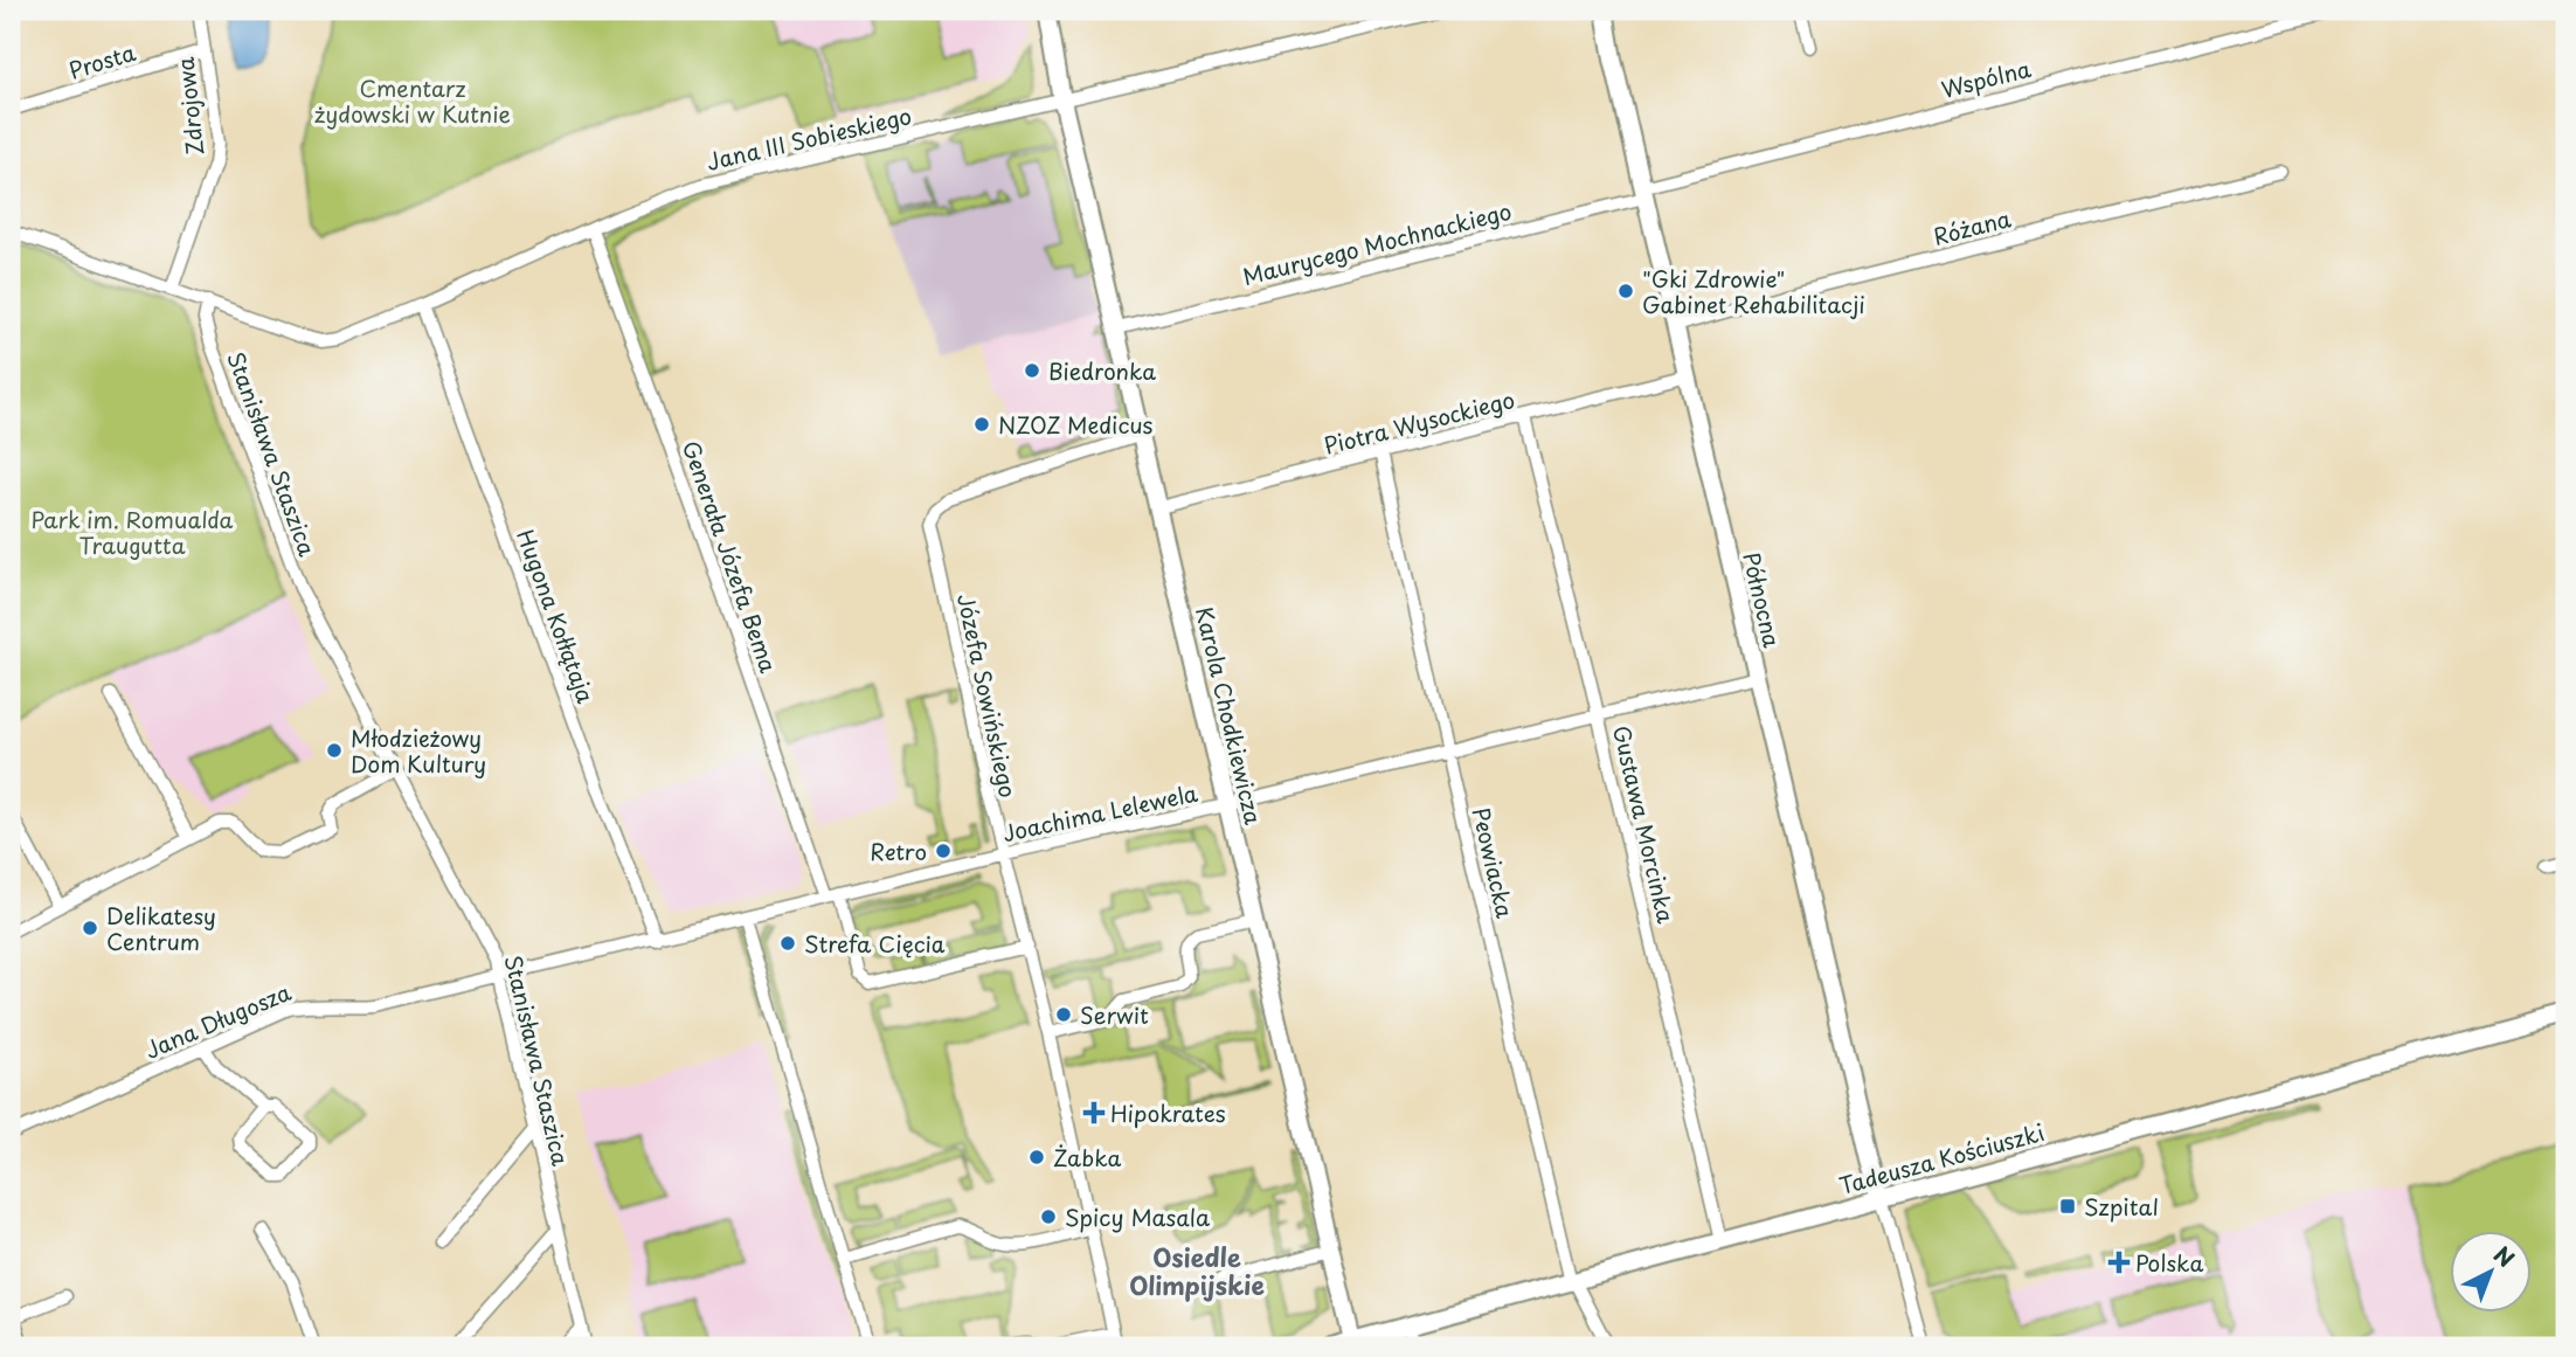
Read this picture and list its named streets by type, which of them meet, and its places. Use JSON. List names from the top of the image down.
{
  "streets": {
    "street": [
      "Prosta",
      "Wspólna",
      "Zdrojowa",
      "Jana III Sobieskiego",
      "Różana",
      "Maurycego Mochnackiego",
      "Piotra Wysockiego",
      "Stanisława Staszica",
      "Generała Józefa Bema",
      "Północna",
      "Hugona Kołłątaja",
      "Józefa Sowińskiego",
      "Karola Chodkiewicza",
      "Joachima Lelewela",
      "Gustawa Morcinka",
      "Peowiacka",
      "Jana Długosza",
      "Tadeusza Kościuszki"
    ]
  },
  "crossings": [
    ["Prosta", "Zdrojowa"],
    ["Wspólna", "Maurycego Mochnackiego"],
    ["Wspólna", "Północna"],
    ["Zdrojowa", "Jana III Sobieskiego"],
    ["Jana III Sobieskiego", "Stanisława Staszica"],
    ["Jana III Sobieskiego", "Generała Józefa Bema"],
    ["Jana III Sobieskiego", "Hugona Kołłątaja"],
    ["Jana III Sobieskiego", "Karola Chodkiewicza"],
    ["Różana", "Północna"],
    ["Maurycego Mochnackiego", "Północna"],
    ["Maurycego Mochnackiego", "Karola Chodkiewicza"],
    ["Piotra Wysockiego", "Północna"],
    ["Piotra Wysockiego", "Karola Chodkiewicza"],
    ["Piotra Wysockiego", "Gustawa Morcinka"],
    ["Piotra Wysockiego", "Peowiacka"],
    ["Stanisława Staszica", "Joachima Lelewela"],
    ["Stanisława Staszica", "Jana Długosza"],
    ["Generała Józefa Bema", "Joachima Lelewela"],
    ["Północna", "Joachima Lelewela"],
    ["Północna", "Tadeusza Kościuszki"],
    ["Hugona Kołłątaja", "Joachima Lelewela"],
    ["Józefa Sowińskiego", "Karola Chodkiewicza"],
    ["Józefa Sowińskiego", "Joachima Lelewela"],
    ["Karola Chodkiewicza", "Joachima Lelewela"],
    ["Karola Chodkiewicza", "Tadeusza Kościuszki"],
    ["Joachima Lelewela", "Gustawa Morcinka"],
    ["Joachima Lelewela", "Peowiacka"],
    ["Joachima Lelewela", "Jana Długosza"],
    ["Gustawa Morcinka", "Tadeusza Kościuszki"],
    ["Peowiacka", "Tadeusza Kościuszki"]
  ],
  "districts": ["Osiedle Olimpijskie"],
  "parks": ["Cmentarz żydowski w Kutnie", "Park im. Romualda Traugutta"],
  "places": {
    "other": [
      "\"Gki Zdrowie\" Gabinet Rehabilitacji",
      "Biedronka",
      "NZOZ Medicus",
      "Młodzieżowy Dom Kultury",
      "Retro",
      "Delikatesy Centrum",
      "Strefa Cięcia",
      "Serwit",
      "Żabka",
      "Spicy Masala"
    ],
    "health": ["Hipokrates", "Polska"],
    "transit": ["Szpital"]
  },
  "north": "top right"
}
